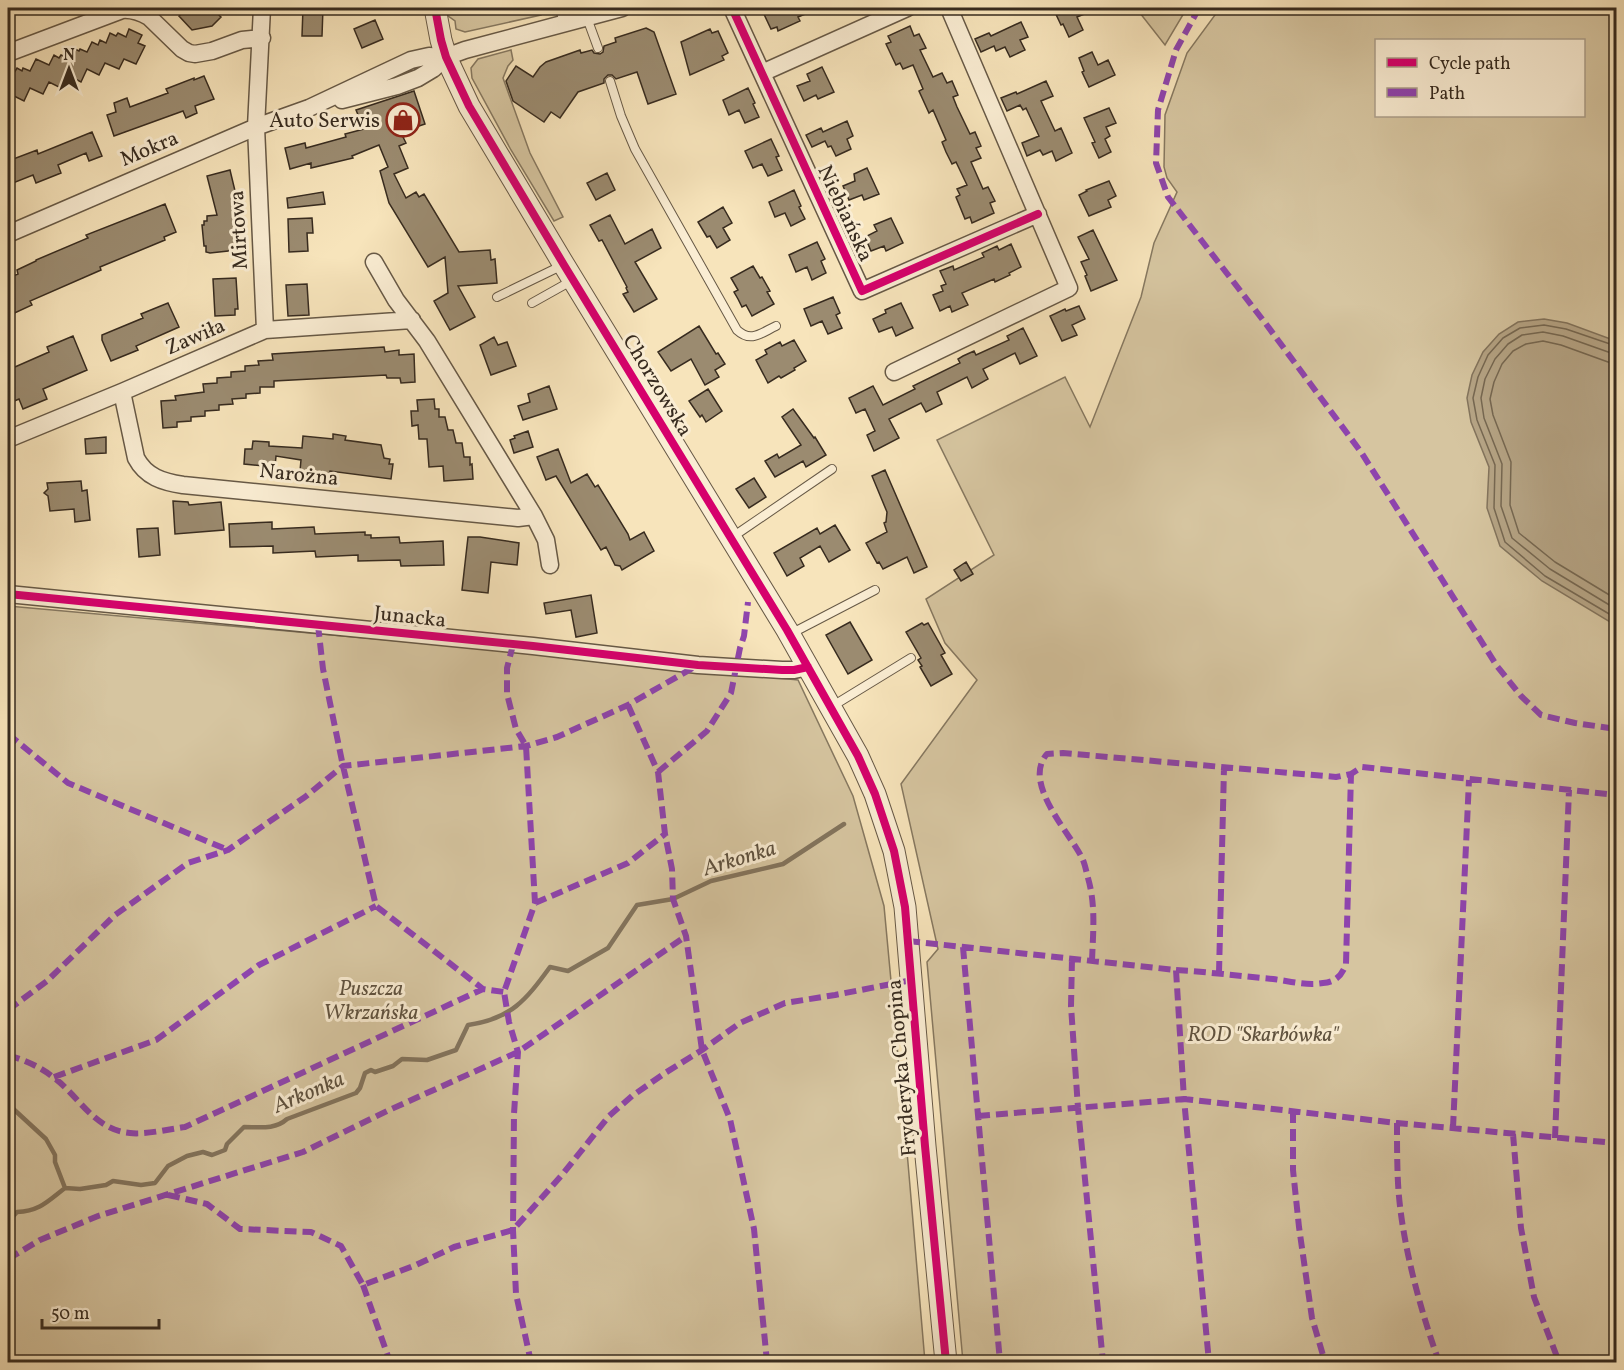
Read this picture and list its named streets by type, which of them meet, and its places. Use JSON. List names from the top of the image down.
{
  "streets": {
    "street": [
      "Mokra",
      "Niebiańska",
      "Mirtowa",
      "Zawiła",
      "Chorzowska",
      "Narożna",
      "Junacka",
      "Fryderyka Chopina"
    ]
  },
  "crossings": [
    ["Mokra", "Mirtowa"],
    ["Mokra", "Chorzowska"],
    ["Mirtowa", "Zawiła"],
    ["Zawiła", "Narożna"],
    ["Chorzowska", "Junacka"],
    ["Chorzowska", "Fryderyka Chopina"]
  ],
  "water": ["Arkonka"],
  "parks": ["Puszcza Wkrzańska", "ROD \"Skarbówka\""],
  "places": {
    "shop": ["Auto Serwis"]
  },
  "legend": ["Cycle path", "Path"],
  "scale_bar": "50 m",
  "north": "top"
}
